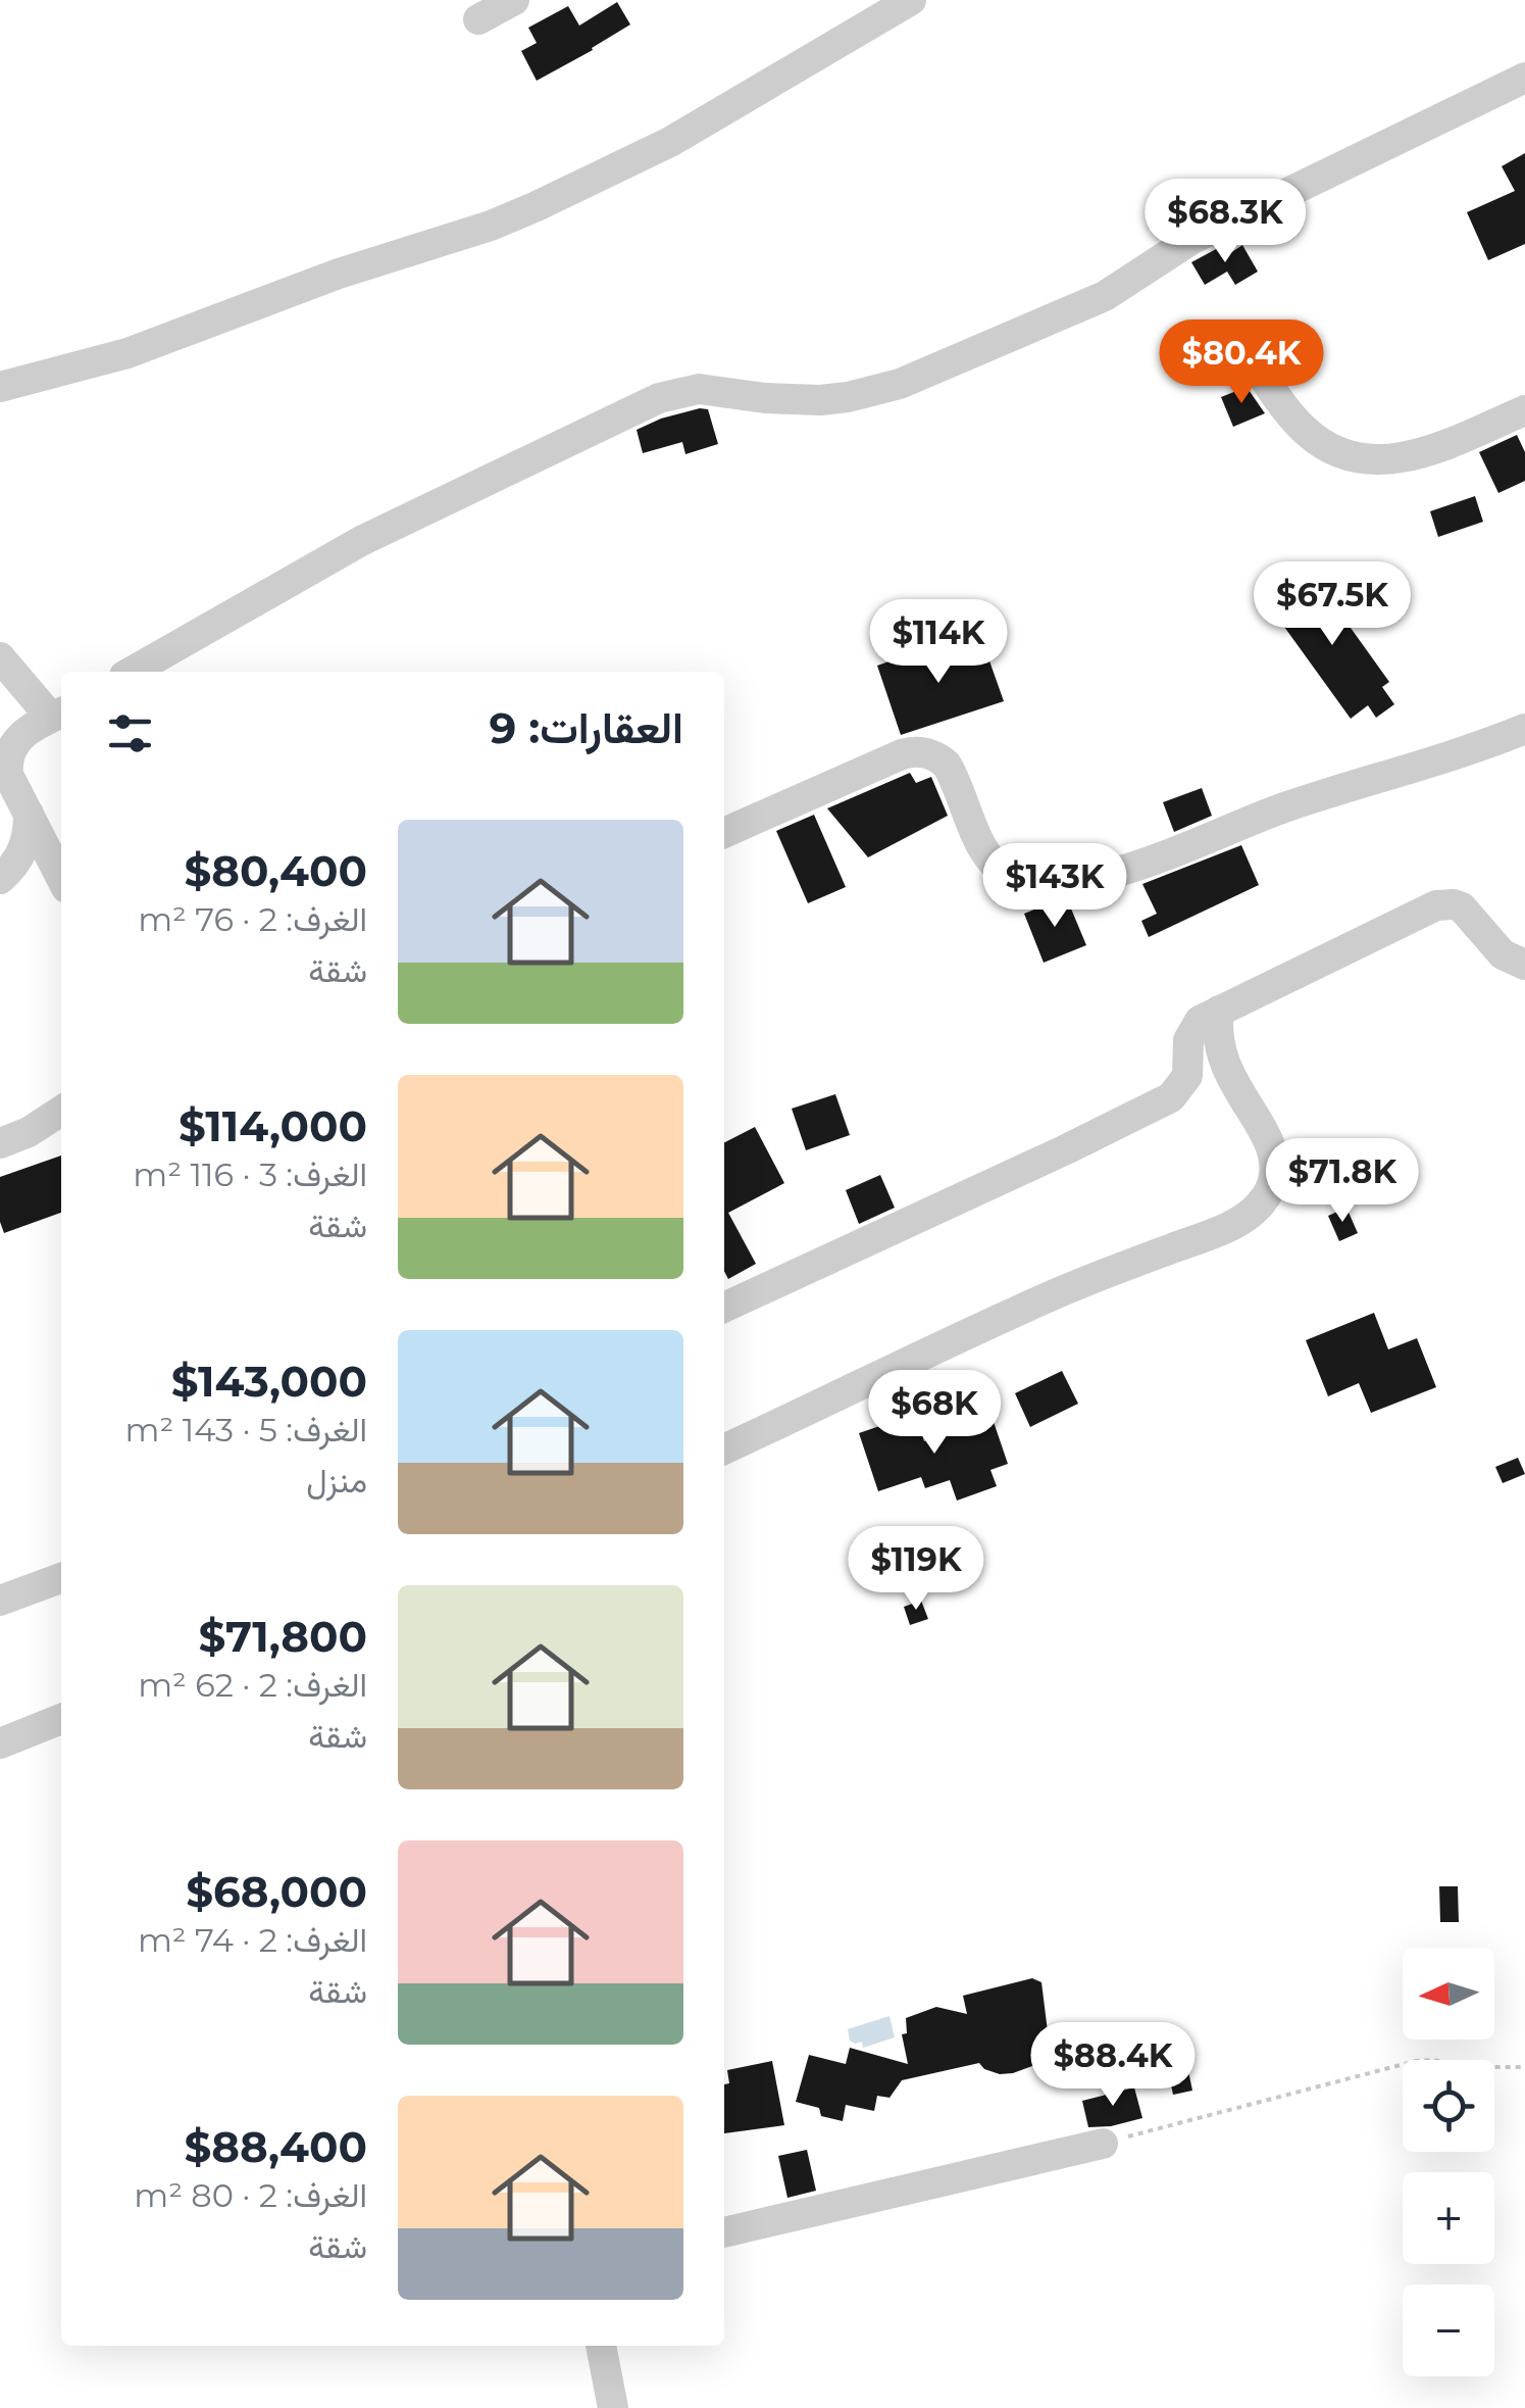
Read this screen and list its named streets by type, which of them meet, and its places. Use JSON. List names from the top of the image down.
{
  "north": "left",
  "page": {
    "price": [
      "$68.3K",
      "$80.4K",
      "$67.5K",
      "$114K",
      "$143K",
      "$71.8K",
      "$68K",
      "$119K",
      "$88.4K"
    ],
    "heading": "العقارات: 9",
    "list": [
      {
        "name": "$80,400",
        "note": "الغرف: 2 · 76 m² · شقة"
      },
      {
        "name": "$114,000",
        "note": "الغرف: 3 · 116 m² · شقة"
      },
      {
        "name": "$143,000",
        "note": "الغرف: 5 · 143 m² · منزل"
      },
      {
        "name": "$71,800",
        "note": "الغرف: 2 · 62 m² · شقة"
      },
      {
        "name": "$68,000",
        "note": "الغرف: 2 · 74 m² · شقة"
      },
      {
        "name": "$88,400",
        "note": "الغرف: 2 · 80 m² · شقة"
      }
    ],
    "map_buttons": ["+", "−"]
  }
}
